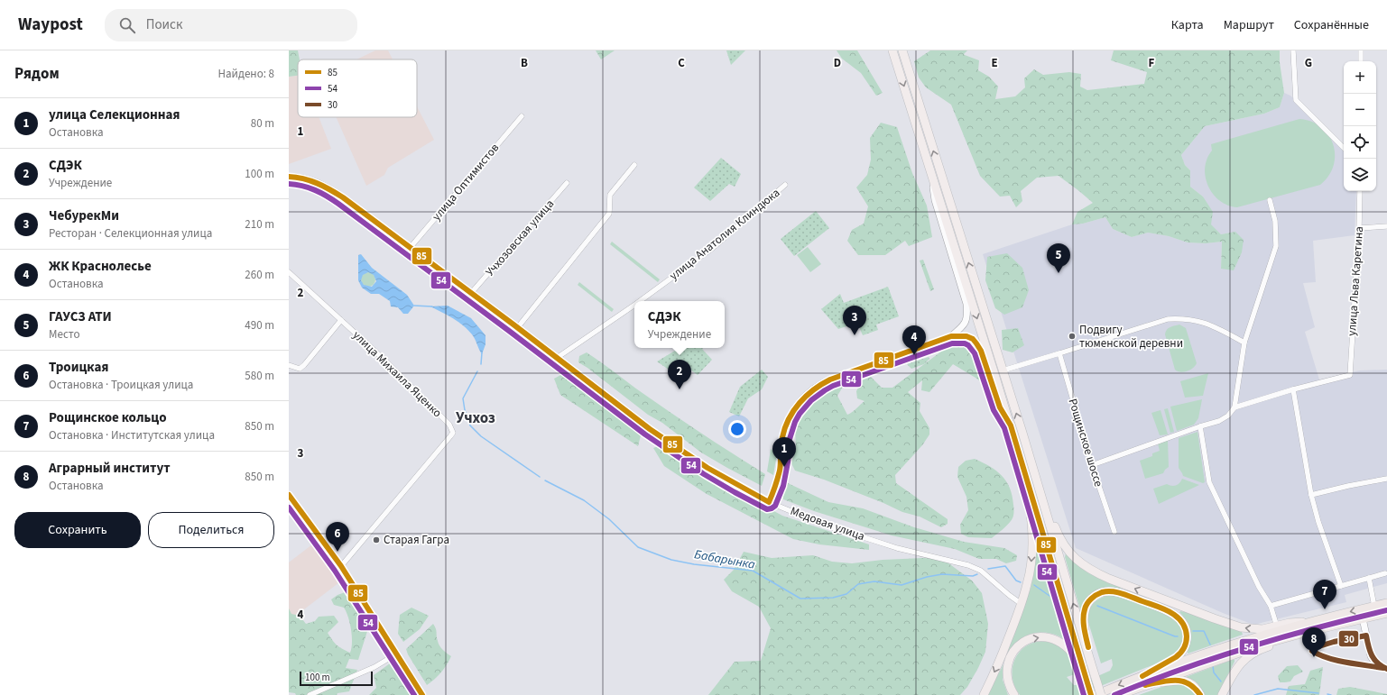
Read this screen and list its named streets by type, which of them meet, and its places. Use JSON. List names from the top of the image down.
{
  "streets": {
    "street": [
      "улица Оптимистов",
      "улица Анатолия Клиндюка",
      "Учхозовская улица",
      "улица Льва Каретина",
      "улица Михаила Яценко",
      "Рощинское шоссе",
      "Медовая улица"
    ]
  },
  "crossings": [
    ["улица Оптимистов", "Медовая улица"],
    ["улица Анатолия Клиндюка", "Медовая улица"],
    ["Учхозовская улица", "Медовая улица"]
  ],
  "districts": ["Учхоз"],
  "water": ["Бабарынка"],
  "places": ["Подвигу тюменской деревни", "Старая Гагра"],
  "lines": ["transit line 85", "transit line 54", "transit line 30"],
  "legend": ["85", "54", "30"],
  "scale_bar": "100 m",
  "page": {
    "header": "Waypost",
    "search": "Поиск",
    "nav": ["Карта", "Маршрут", "Сохранённые"],
    "heading": ["Рядом", "Найдено: 8"],
    "map_buttons": ["+", "−"],
    "list": [
      {
        "mark": "1",
        "name": "улица Селекционная",
        "note": "Остановка",
        "value": "80 m"
      },
      {
        "mark": "2",
        "name": "СДЭК",
        "note": "Учреждение",
        "value": "100 m"
      },
      {
        "mark": "3",
        "name": "ЧебурекМи",
        "note": "Ресторан · Селекционная улица",
        "value": "210 m"
      },
      {
        "mark": "4",
        "name": "ЖК Краснолесье",
        "note": "Остановка",
        "value": "260 m"
      },
      {
        "mark": "5",
        "name": "ГАУСЗ АТИ",
        "note": "Место",
        "value": "490 m"
      },
      {
        "mark": "6",
        "name": "Троицкая",
        "note": "Остановка · Троицкая улица",
        "value": "580 m"
      },
      {
        "mark": "7",
        "name": "Рощинское кольцо",
        "note": "Остановка · Институтская улица",
        "value": "850 m"
      },
      {
        "mark": "8",
        "name": "Аграрный институт",
        "note": "Остановка",
        "value": "850 m"
      }
    ],
    "pins": [
      "5",
      "3",
      "4",
      "2",
      "1",
      "6",
      "7",
      "8"
    ],
    "popup": ["СДЭК", "Учреждение"],
    "buttons": ["Сохранить", "Поделиться"],
    "scale": "100 m"
  },
  "grid": {
    "columns": [
      "B",
      "C",
      "D",
      "E",
      "F",
      "G"
    ],
    "rows": [
      "1",
      "2",
      "3",
      "4"
    ]
  }
}
